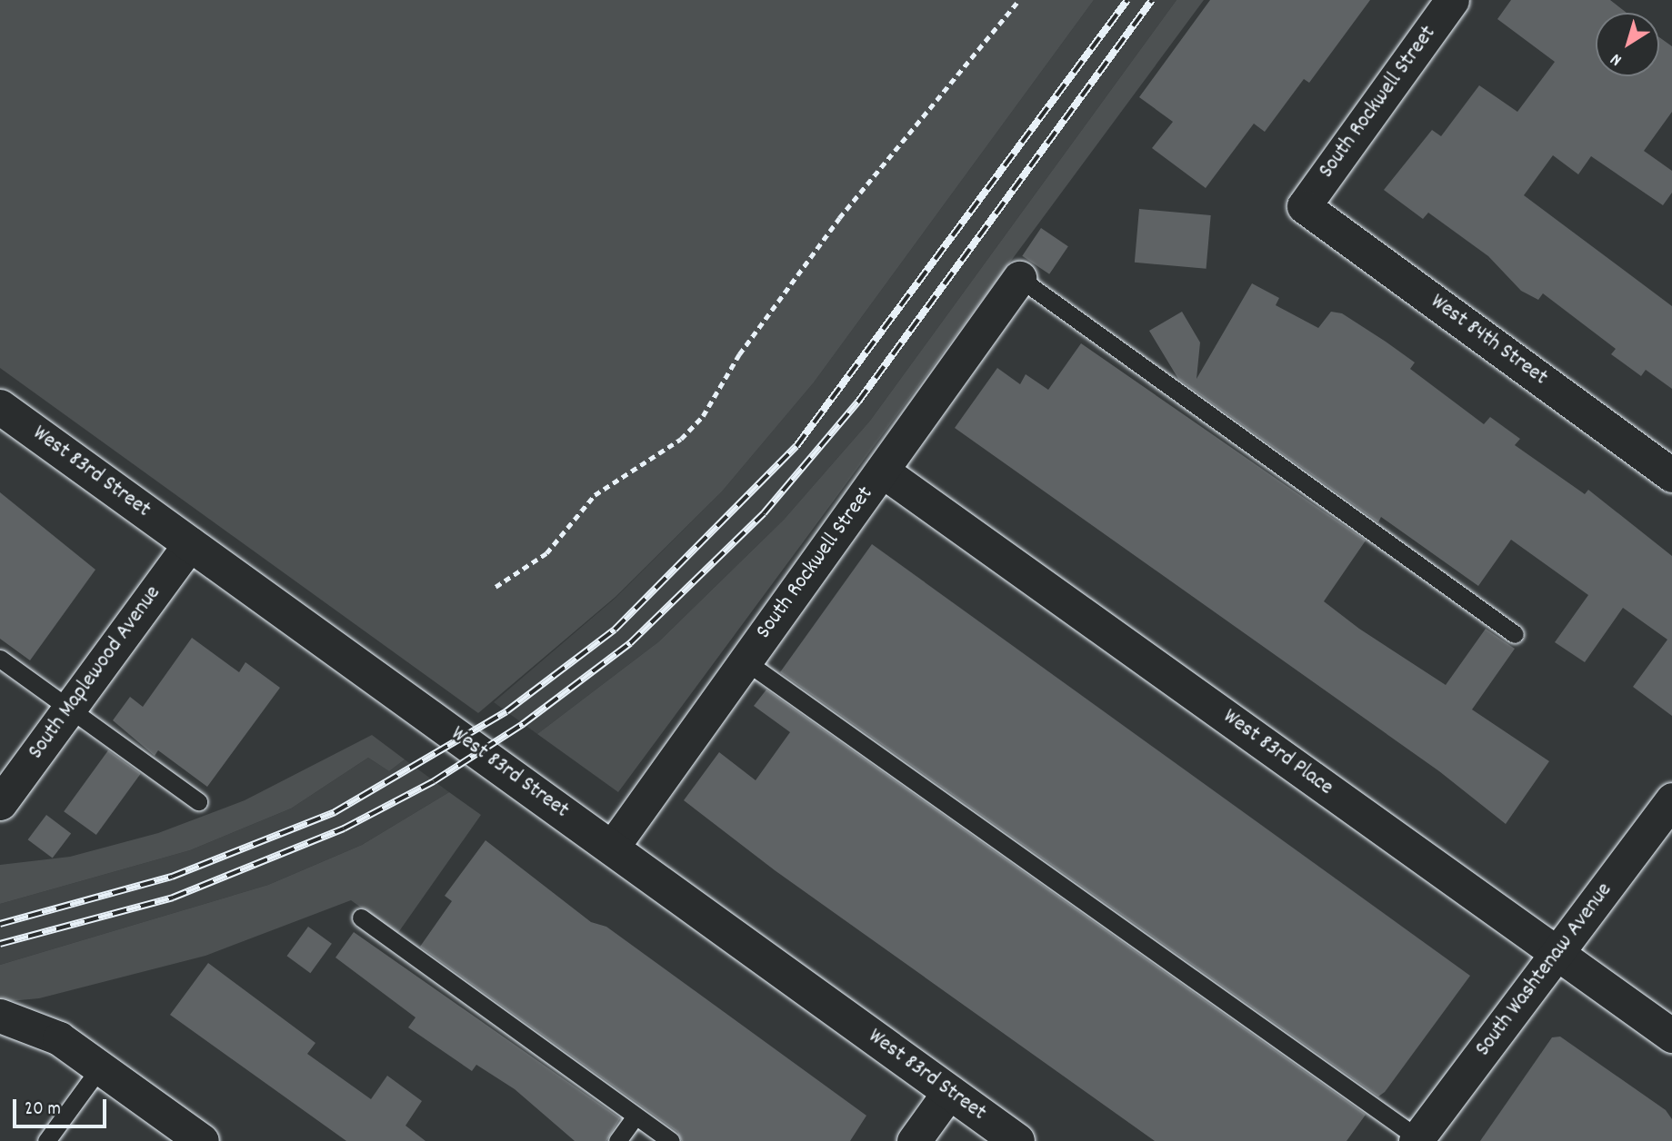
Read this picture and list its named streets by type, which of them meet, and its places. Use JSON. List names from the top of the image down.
{
  "streets": {
    "street": [
      "South Rockwell Street",
      "West 84th Street",
      "West 83rd Street",
      "South Maplewood Avenue",
      "West 83rd Place",
      "South Washtenaw Avenue"
    ]
  },
  "crossings": [
    ["South Rockwell Street", "West 84th Street"],
    ["South Rockwell Street", "West 83rd Street"],
    ["South Rockwell Street", "West 83rd Place"],
    ["West 83rd Street", "South Maplewood Avenue"],
    ["West 83rd Place", "South Washtenaw Avenue"]
  ],
  "scale_bar": "20 m",
  "north": "bottom left"
}
